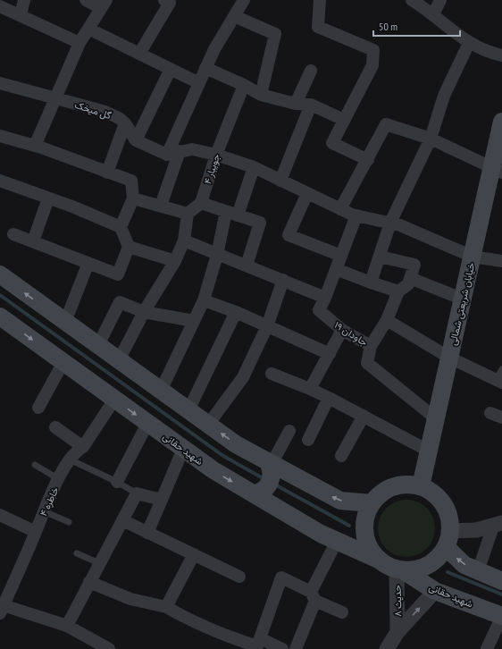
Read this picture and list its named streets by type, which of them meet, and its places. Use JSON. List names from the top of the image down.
{
  "streets": {
    "main road": ["خیابان شریعتی شمالی", "شهید حقانی"],
    "street": [
      "گل میخک",
      "جویبار ۴",
      "جاودان ۱۹",
      "خاطره ۴",
      "حدیث ۸"
    ]
  },
  "crossings": [
    ["خیابان شریعتی شمالی", "شهید حقانی"],
    ["خیابان شریعتی شمالی", "حدیث ۸"],
    ["شهید حقانی", "خاطره ۴"],
    ["شهید حقانی", "حدیث ۸"]
  ],
  "scale_bar": "50 m"
}
